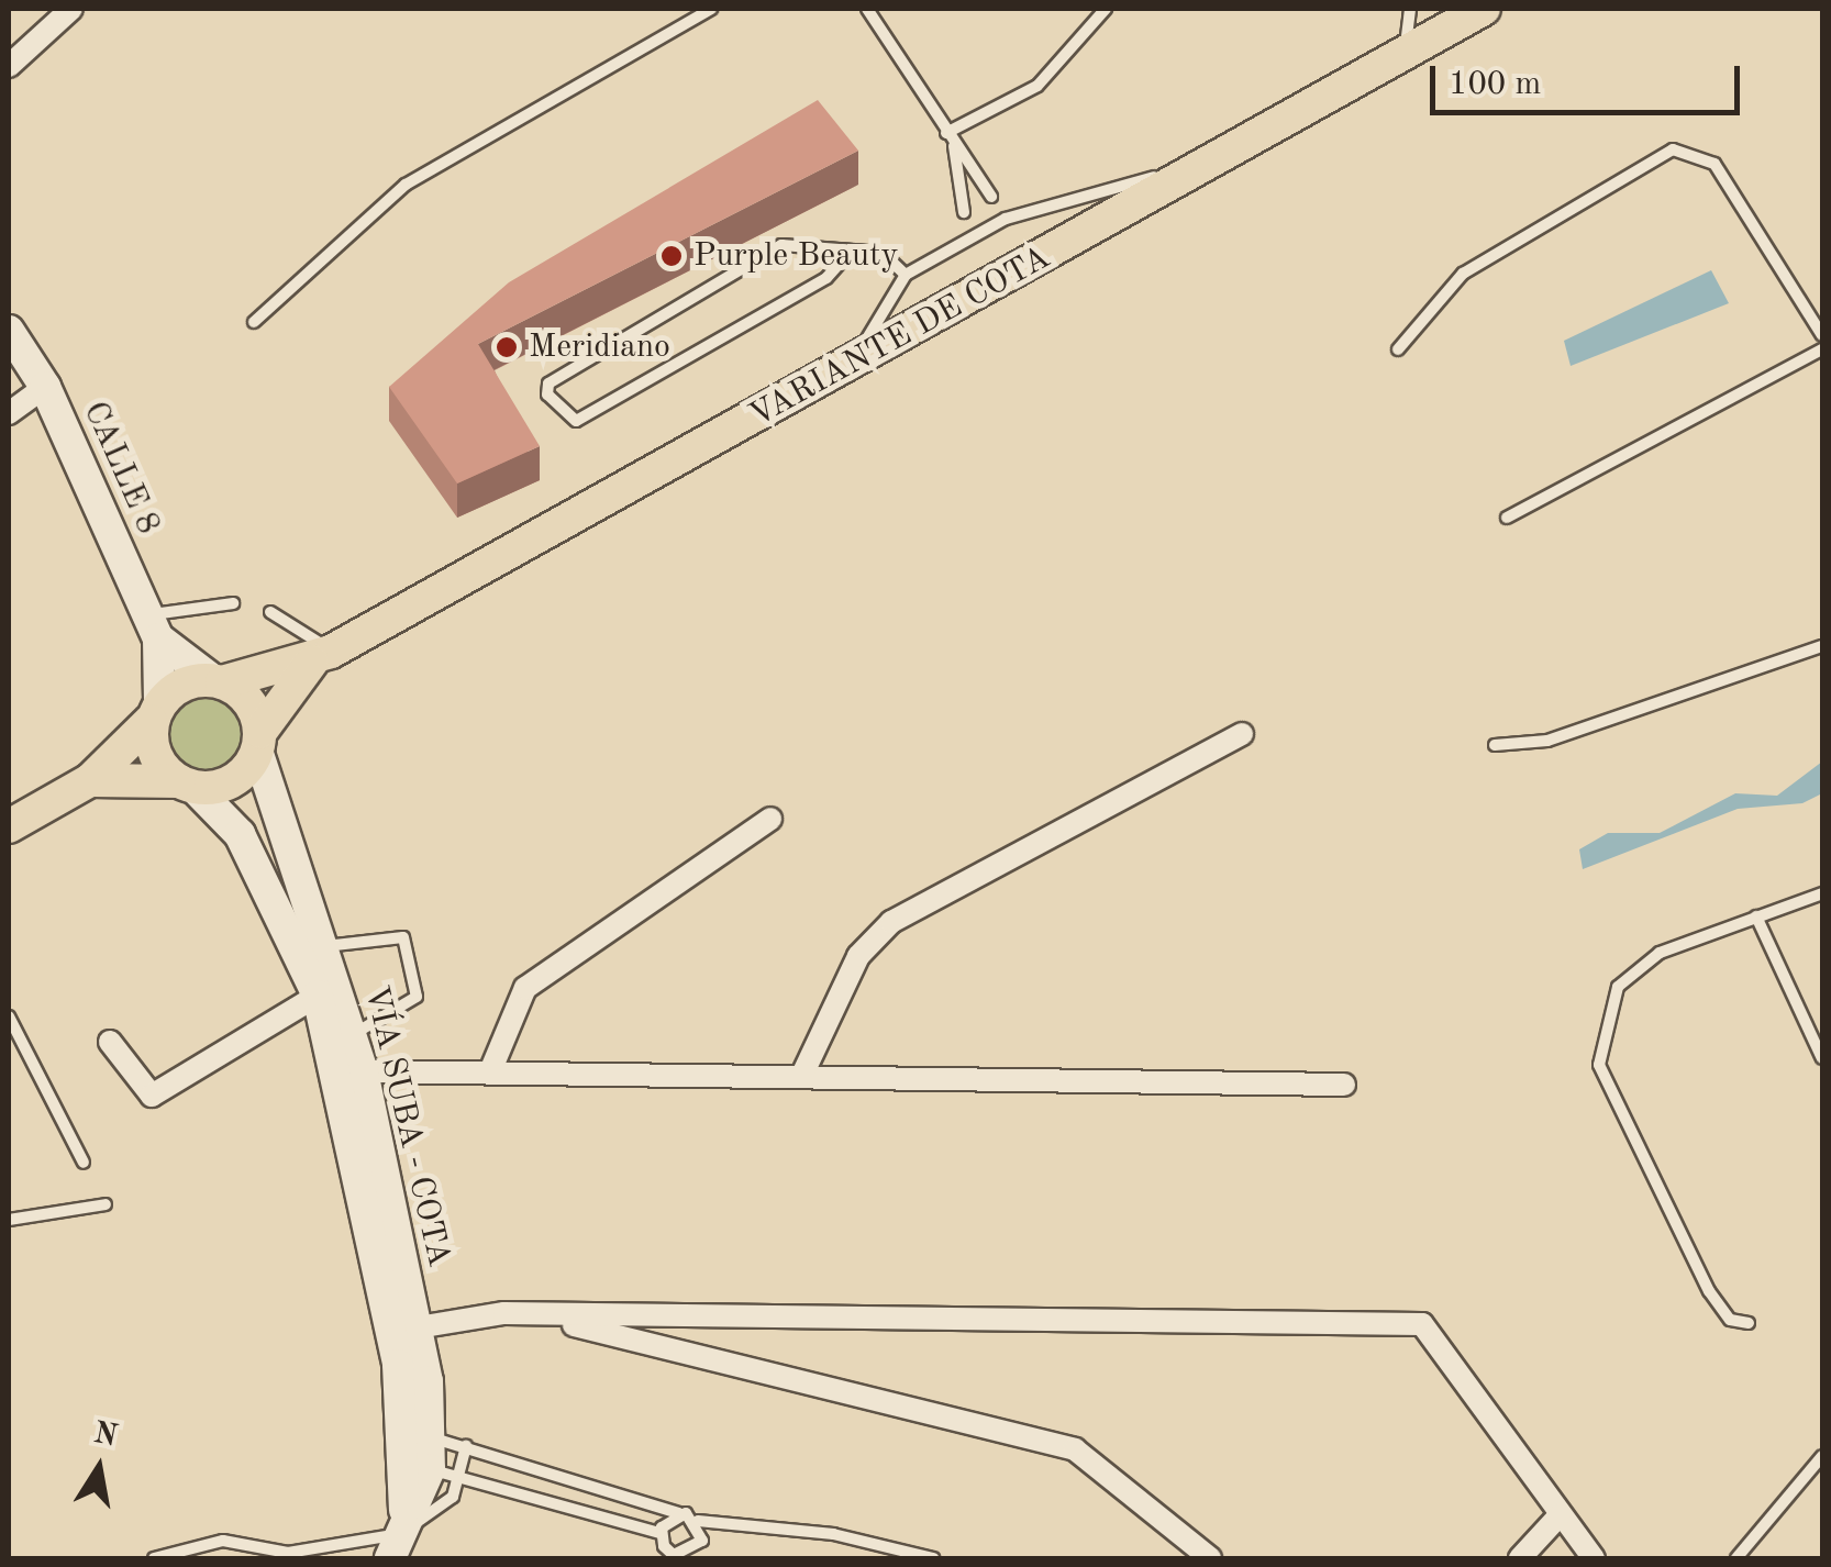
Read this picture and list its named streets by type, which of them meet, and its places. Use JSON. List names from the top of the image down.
{
  "streets": {
    "main road": ["VARIANTE DE COTA", "CALLE 8", "VÍA SUBA - COTA"]
  },
  "crossings": [
    ["VARIANTE DE COTA", "VÍA SUBA - COTA"]
  ],
  "places": ["Purple Beauty", "Meridiano"],
  "scale_bar": "100 m",
  "north": "top"
}
